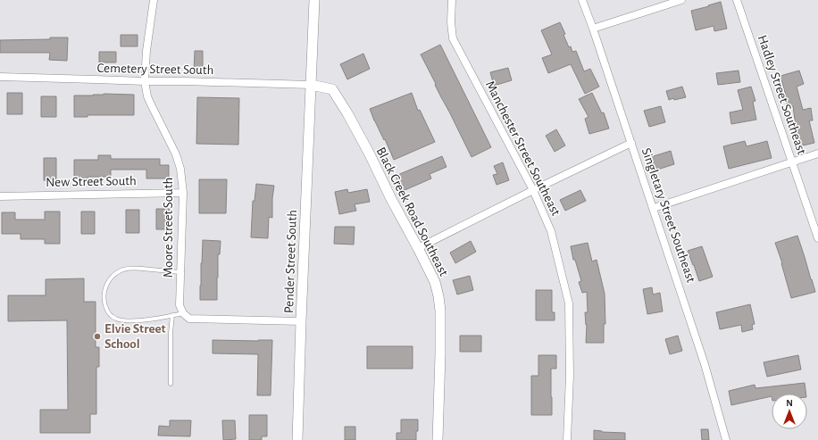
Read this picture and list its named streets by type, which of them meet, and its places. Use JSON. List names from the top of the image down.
{
  "streets": {
    "street": [
      "Cemetery Street South",
      "Hadley Street Southeast",
      "Manchester Street Southeast",
      "New Street South",
      "Black Creek Road Southeast",
      "Singletary Street Southeast",
      "Moore Street South",
      "Pender Street South"
    ]
  },
  "crossings": [
    ["Cemetery Street South", "Black Creek Road Southeast"],
    ["Cemetery Street South", "Moore Street South"],
    ["Cemetery Street South", "Pender Street South"],
    ["New Street South", "Moore Street South"],
    ["Black Creek Road Southeast", "Pender Street South"]
  ],
  "places": ["Elvie Street School"],
  "north": "top"
}
